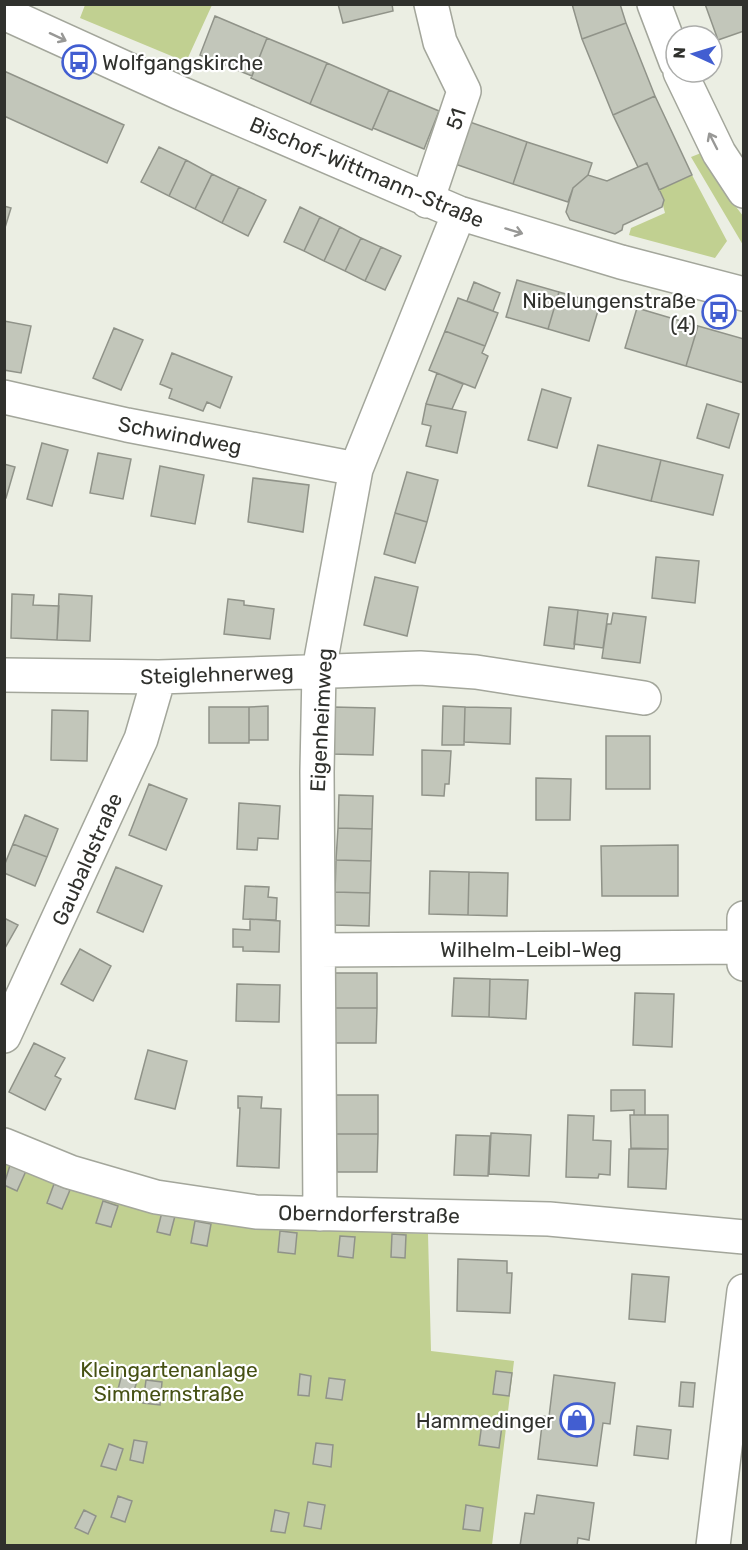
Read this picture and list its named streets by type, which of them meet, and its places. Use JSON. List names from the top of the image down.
{
  "streets": {
    "street": [
      "51",
      "Bischof-Wittmann-Straße",
      "Schwindweg",
      "Steiglehnerweg",
      "Eigenheimweg",
      "Gaubaldstraße",
      "Wilhelm-Leibl-Weg",
      "Oberndorferstraße"
    ]
  },
  "crossings": [
    ["51", "Bischof-Wittmann-Straße"],
    ["Bischof-Wittmann-Straße", "Eigenheimweg"],
    ["Schwindweg", "Eigenheimweg"],
    ["Steiglehnerweg", "Eigenheimweg"],
    ["Steiglehnerweg", "Gaubaldstraße"],
    ["Eigenheimweg", "Wilhelm-Leibl-Weg"],
    ["Eigenheimweg", "Oberndorferstraße"]
  ],
  "one_way": ["Bischof-Wittmann-Straße"],
  "parks": ["Kleingartenanlage Simmernstraße"],
  "places": {
    "bus stop": ["Wolfgangskirche", "Nibelungenstraße (4)"],
    "shop": ["Hammedinger"]
  },
  "north": "left"
}
